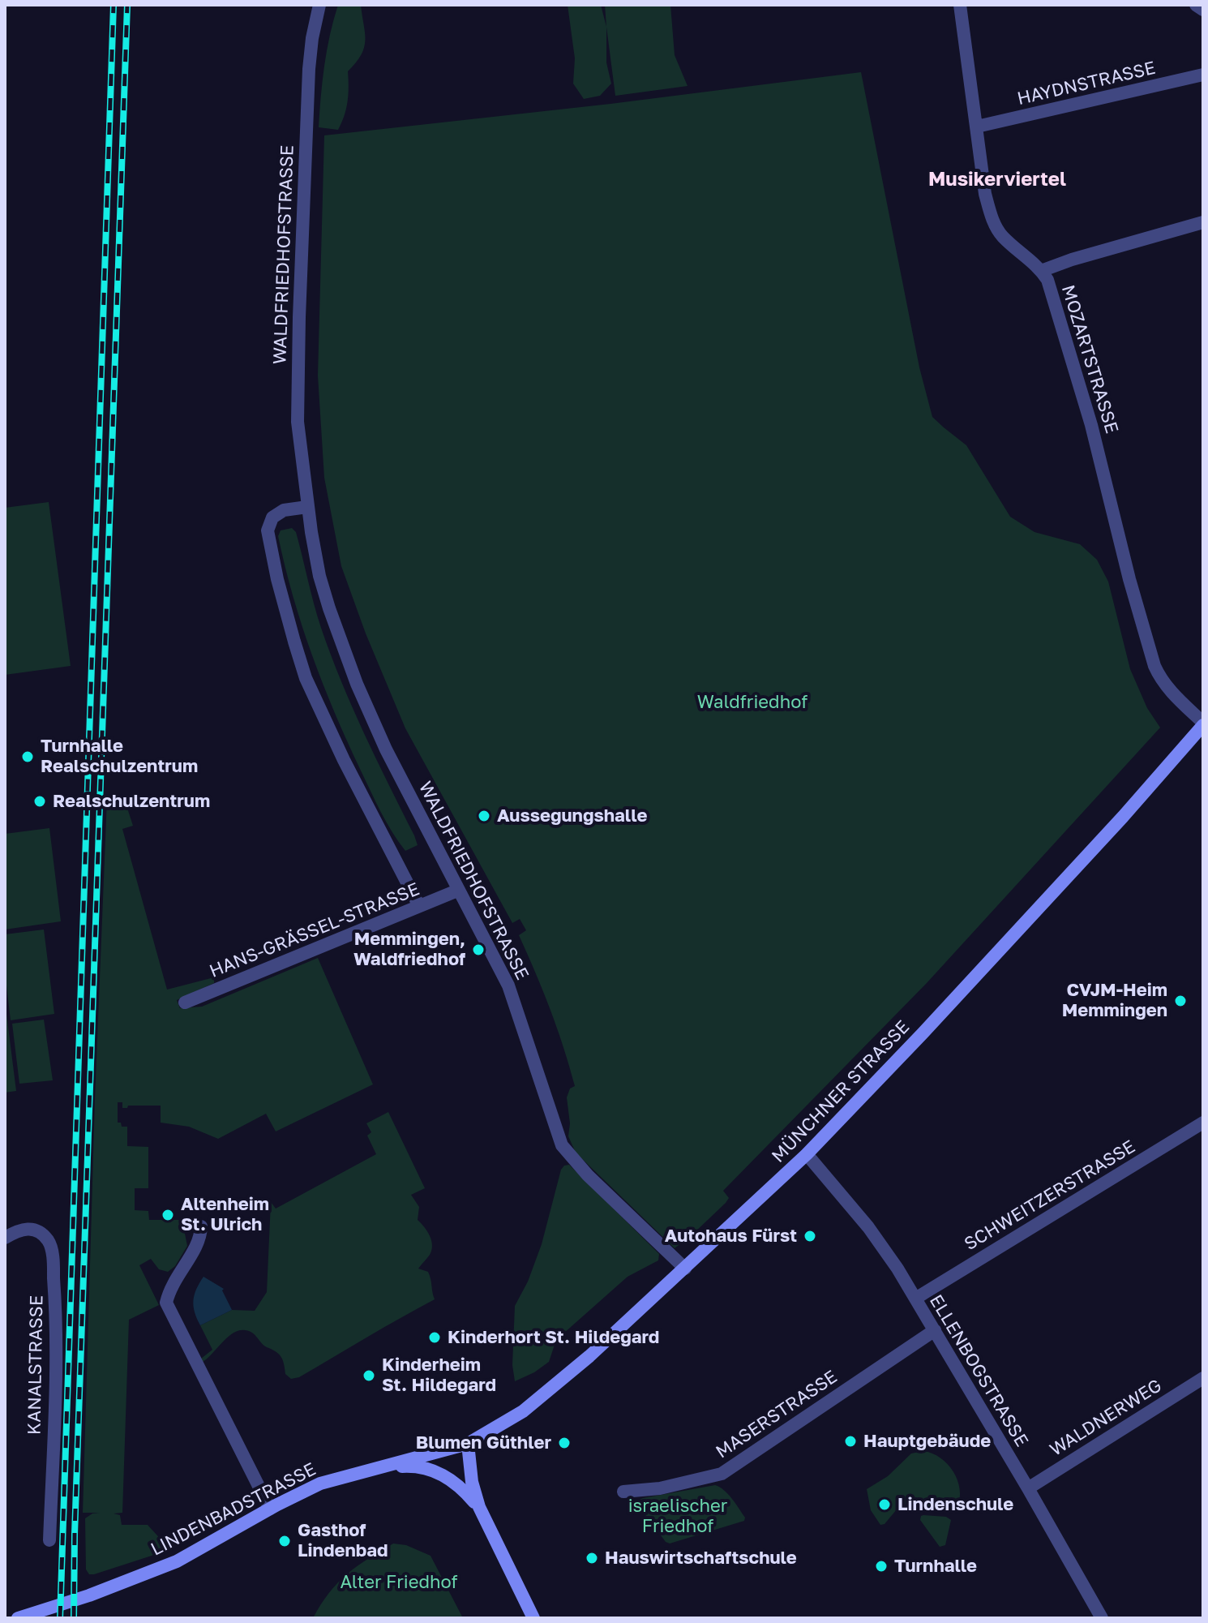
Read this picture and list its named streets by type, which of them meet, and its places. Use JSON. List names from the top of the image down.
{
  "streets": {
    "street": [
      "HAYDNSTRASSE",
      "WALDFRIEDHOFSTRASSE",
      "MOZARTSTRASSE",
      "HANS-GRÄSSEL-STRASSE",
      "MÜNCHNER STRASSE",
      "SCHWEITZERSTRASSE",
      "KANALSTRASSE",
      "ELLENBOGSTRASSE",
      "MASERSTRASSE",
      "WALDNERWEG",
      "LINDENBADSTRASSE"
    ]
  },
  "crossings": [
    ["HAYDNSTRASSE", "MOZARTSTRASSE"],
    ["WALDFRIEDHOFSTRASSE", "HANS-GRÄSSEL-STRASSE"],
    ["WALDFRIEDHOFSTRASSE", "MÜNCHNER STRASSE"],
    ["MOZARTSTRASSE", "MÜNCHNER STRASSE"],
    ["MÜNCHNER STRASSE", "ELLENBOGSTRASSE"],
    ["MÜNCHNER STRASSE", "LINDENBADSTRASSE"],
    ["SCHWEITZERSTRASSE", "ELLENBOGSTRASSE"],
    ["ELLENBOGSTRASSE", "MASERSTRASSE"],
    ["ELLENBOGSTRASSE", "WALDNERWEG"]
  ],
  "districts": ["Musikerviertel"],
  "parks": ["Waldfriedhof", "israelischer Friedhof", "Alter Friedhof"],
  "places": [
    "Turnhalle Realschulzentrum",
    "Realschulzentrum",
    "Aussegungshalle",
    "Memmingen, Waldfriedhof",
    "CVJM-Heim Memmingen",
    "Altenheim St. Ulrich",
    "Autohaus Fürst",
    "Kinderhort St. Hildegard",
    "Kinderheim St. Hildegard",
    "Hauptgebäude",
    "Blumen Güthler",
    "Lindenschule",
    "Gasthof Lindenbad",
    "Hauswirtschaftschule",
    "Turnhalle"
  ]
}
